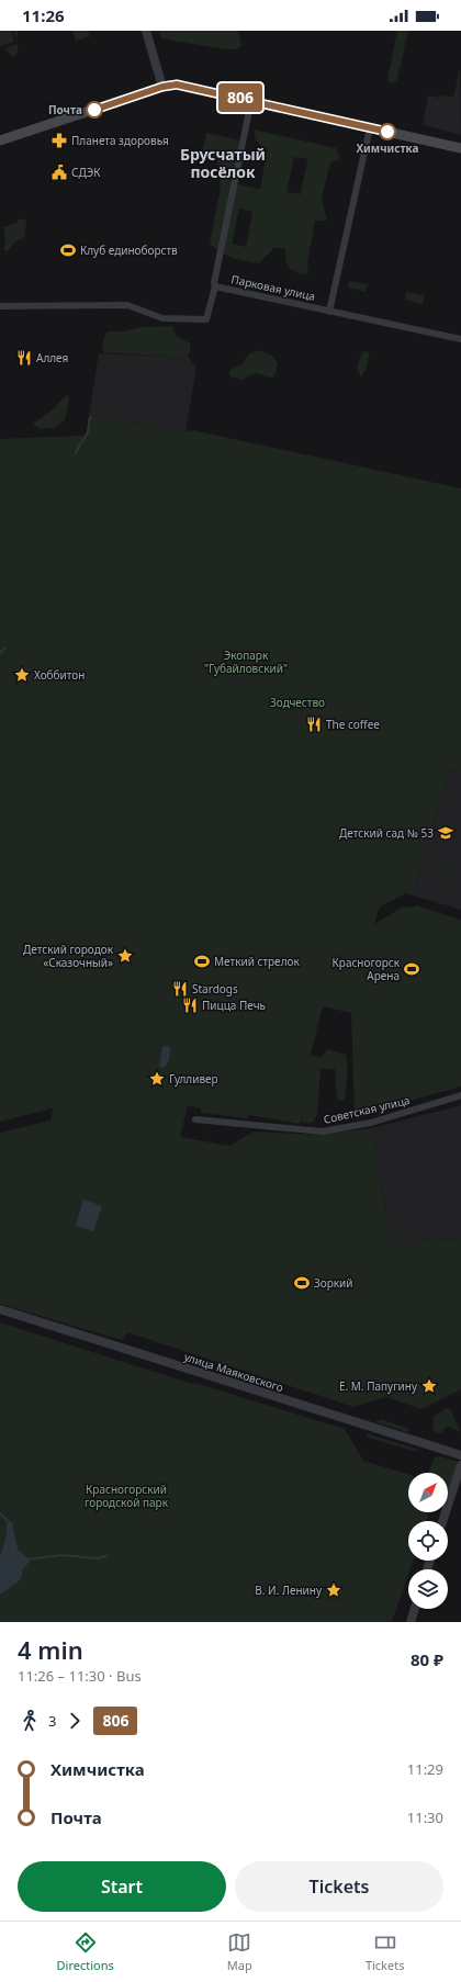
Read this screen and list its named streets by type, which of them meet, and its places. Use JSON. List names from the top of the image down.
{
  "streets": {
    "street": ["Парковая улица", "Советская улица", "улица Маяковского"]
  },
  "districts": ["Брусчатый посёлок"],
  "parks": ["Экопарк \"Губайловский\"", "Зодчество", "Красногорский городской парк"],
  "places": {
    "other": ["Почта", "Химчистка"],
    "pharmacy": ["Планета здоровья"],
    "public building": ["СДЭК"],
    "sports": [
      "Клуб единоборств",
      "Меткий стрелок",
      "Красногорск Арена",
      "Зоркий"
    ],
    "restaurant": [
      "Аллея",
      "The coffee",
      "Stardogs",
      "Пицца Печь"
    ],
    "place": [
      "Хоббитон",
      "Детский городок «Сказочный»",
      "Гулливер",
      "Е. М. Папугину",
      "В. И. Ленину"
    ],
    "school or university": ["Детский сад № 53"]
  },
  "lines": ["bus line 806"],
  "north": "top right",
  "page": {
    "status": "11:26",
    "on_map": "806",
    "heading": ["4 min", "11:26 – 11:30 · Bus", "80 ₽"],
    "legs": ["3", "806"],
    "list": [
      {
        "name": "Химчистка",
        "value": "11:29"
      },
      {
        "name": "Почта",
        "value": "11:30"
      }
    ],
    "buttons": ["Start", "Tickets"],
    "tabs": ["Directions", "Map", "Tickets"]
  }
}
